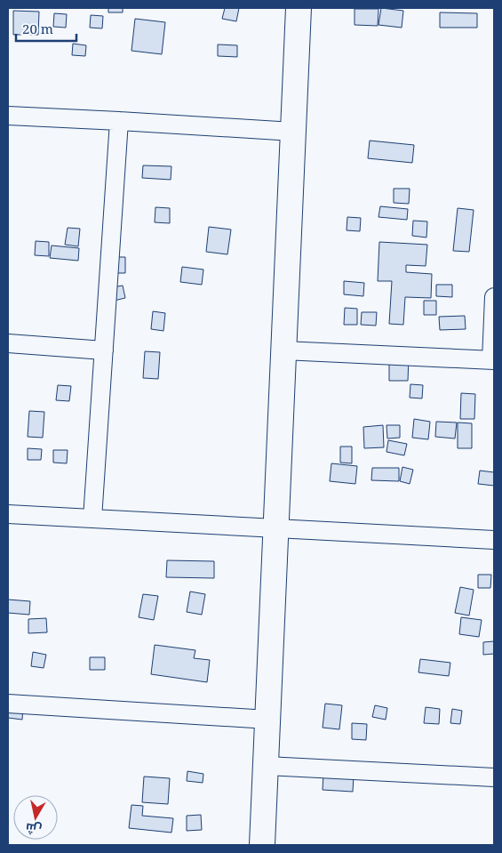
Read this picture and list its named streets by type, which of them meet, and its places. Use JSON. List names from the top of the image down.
{
  "scale_bar": "20 m",
  "north": "bottom"
}
